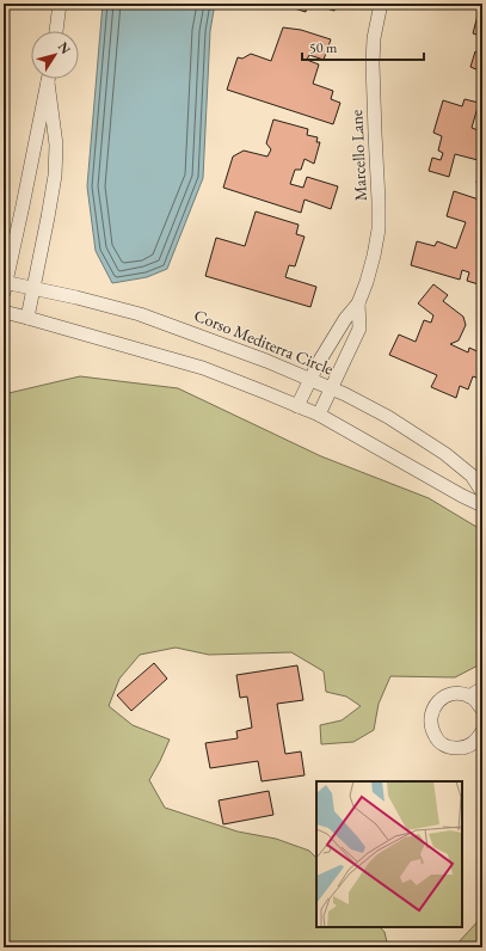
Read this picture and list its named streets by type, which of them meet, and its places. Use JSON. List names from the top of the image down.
{
  "streets": {
    "street": ["Marcello Lane", "Corso Mediterra Circle"]
  },
  "crossings": [
    ["Marcello Lane", "Corso Mediterra Circle"]
  ],
  "scale_bar": "50 m",
  "north": "top right"
}
